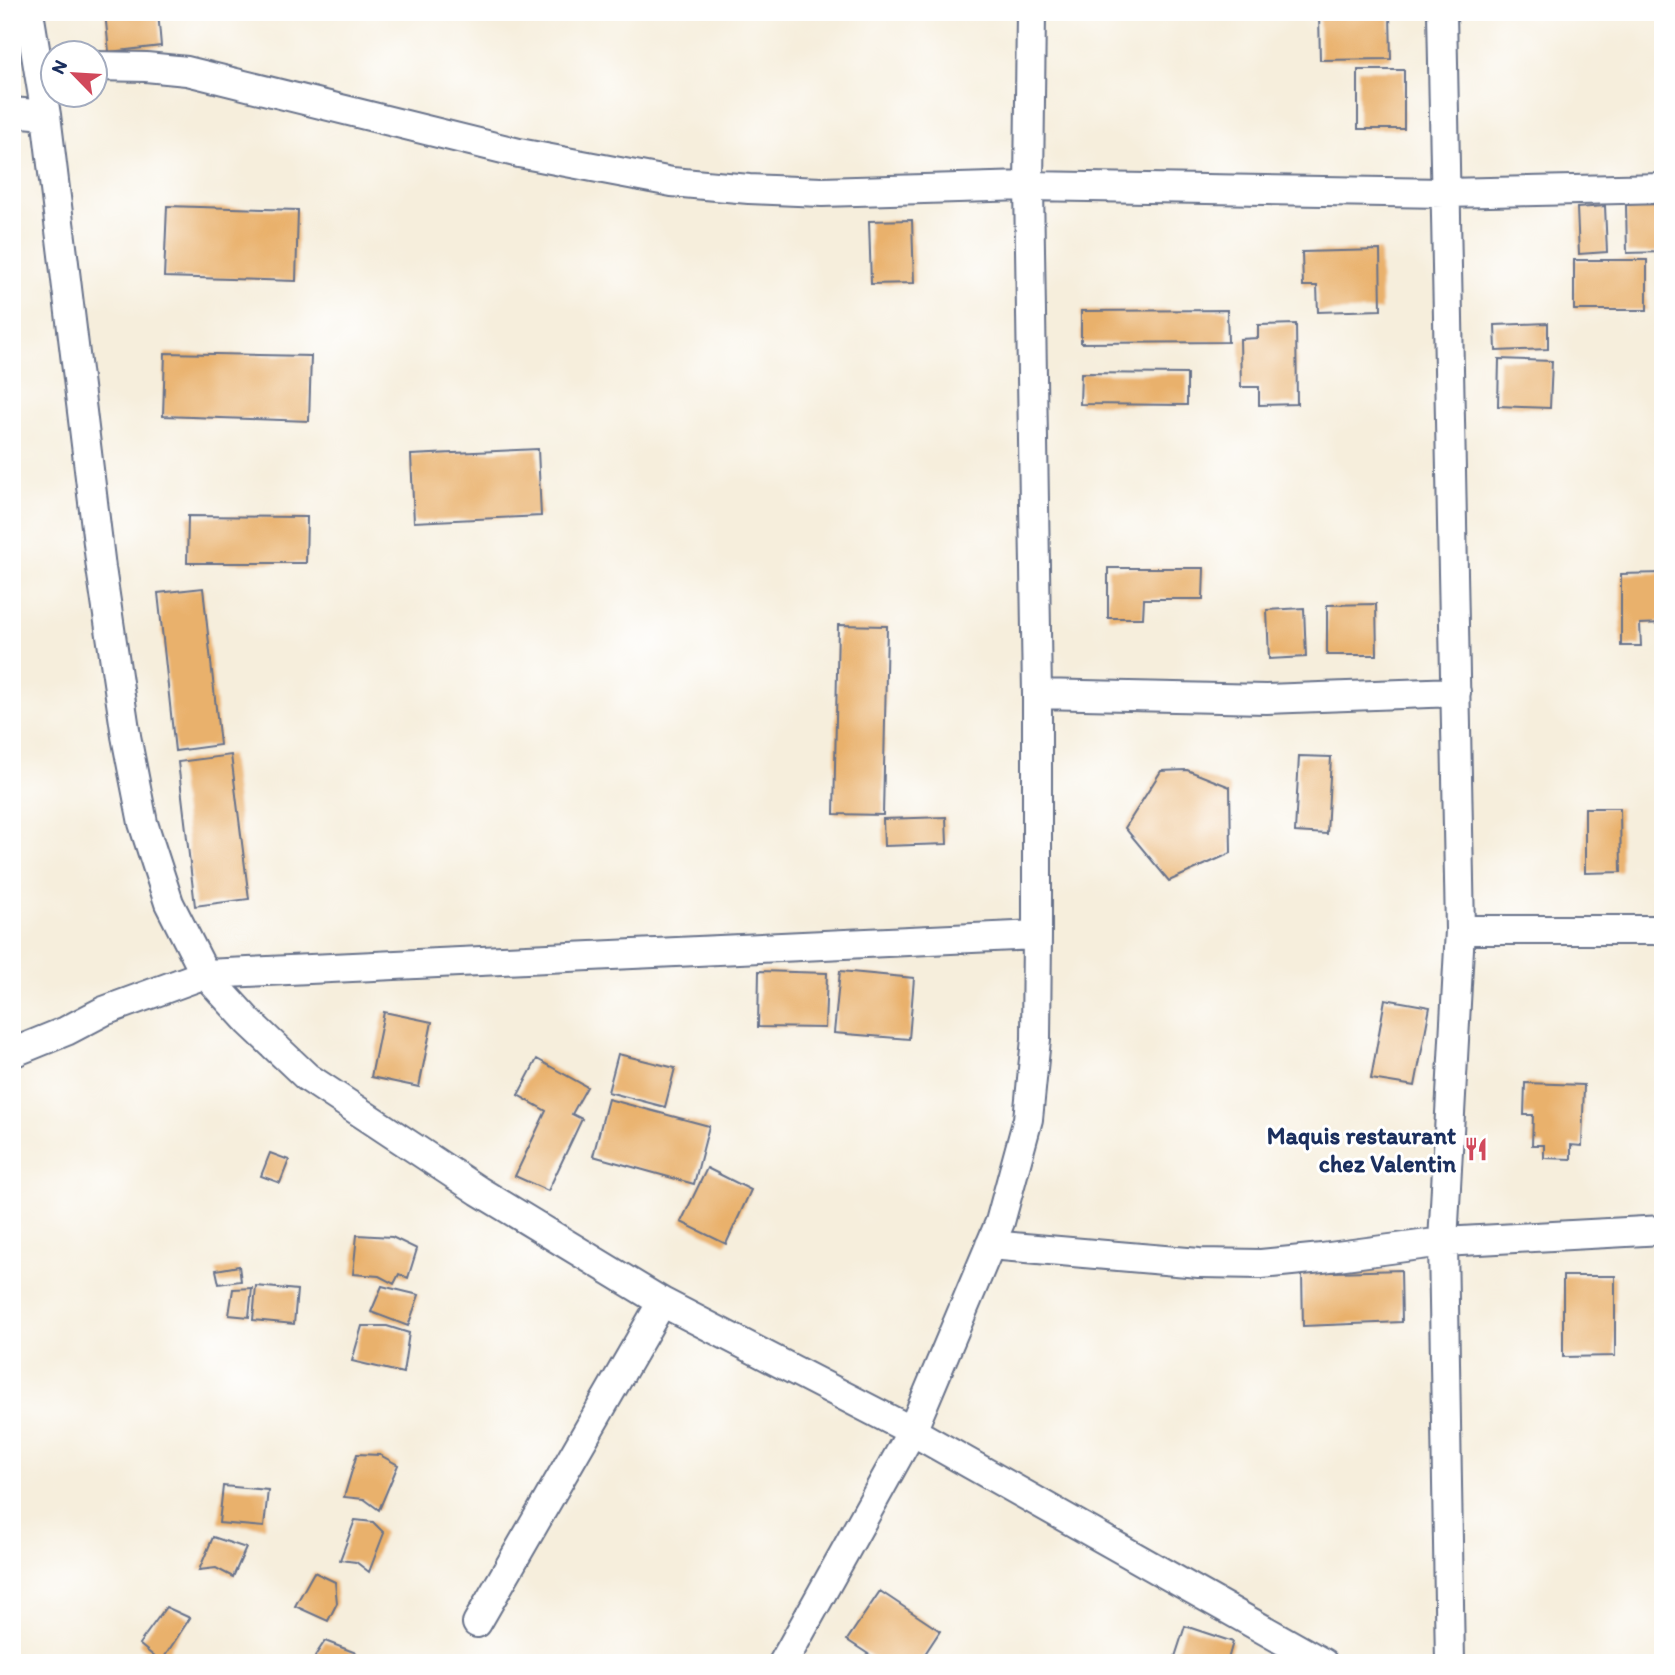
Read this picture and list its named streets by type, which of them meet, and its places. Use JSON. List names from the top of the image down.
{
  "places": {
    "restaurant": ["Maquis restaurant chez Valentin"]
  },
  "north": "top left"
}
